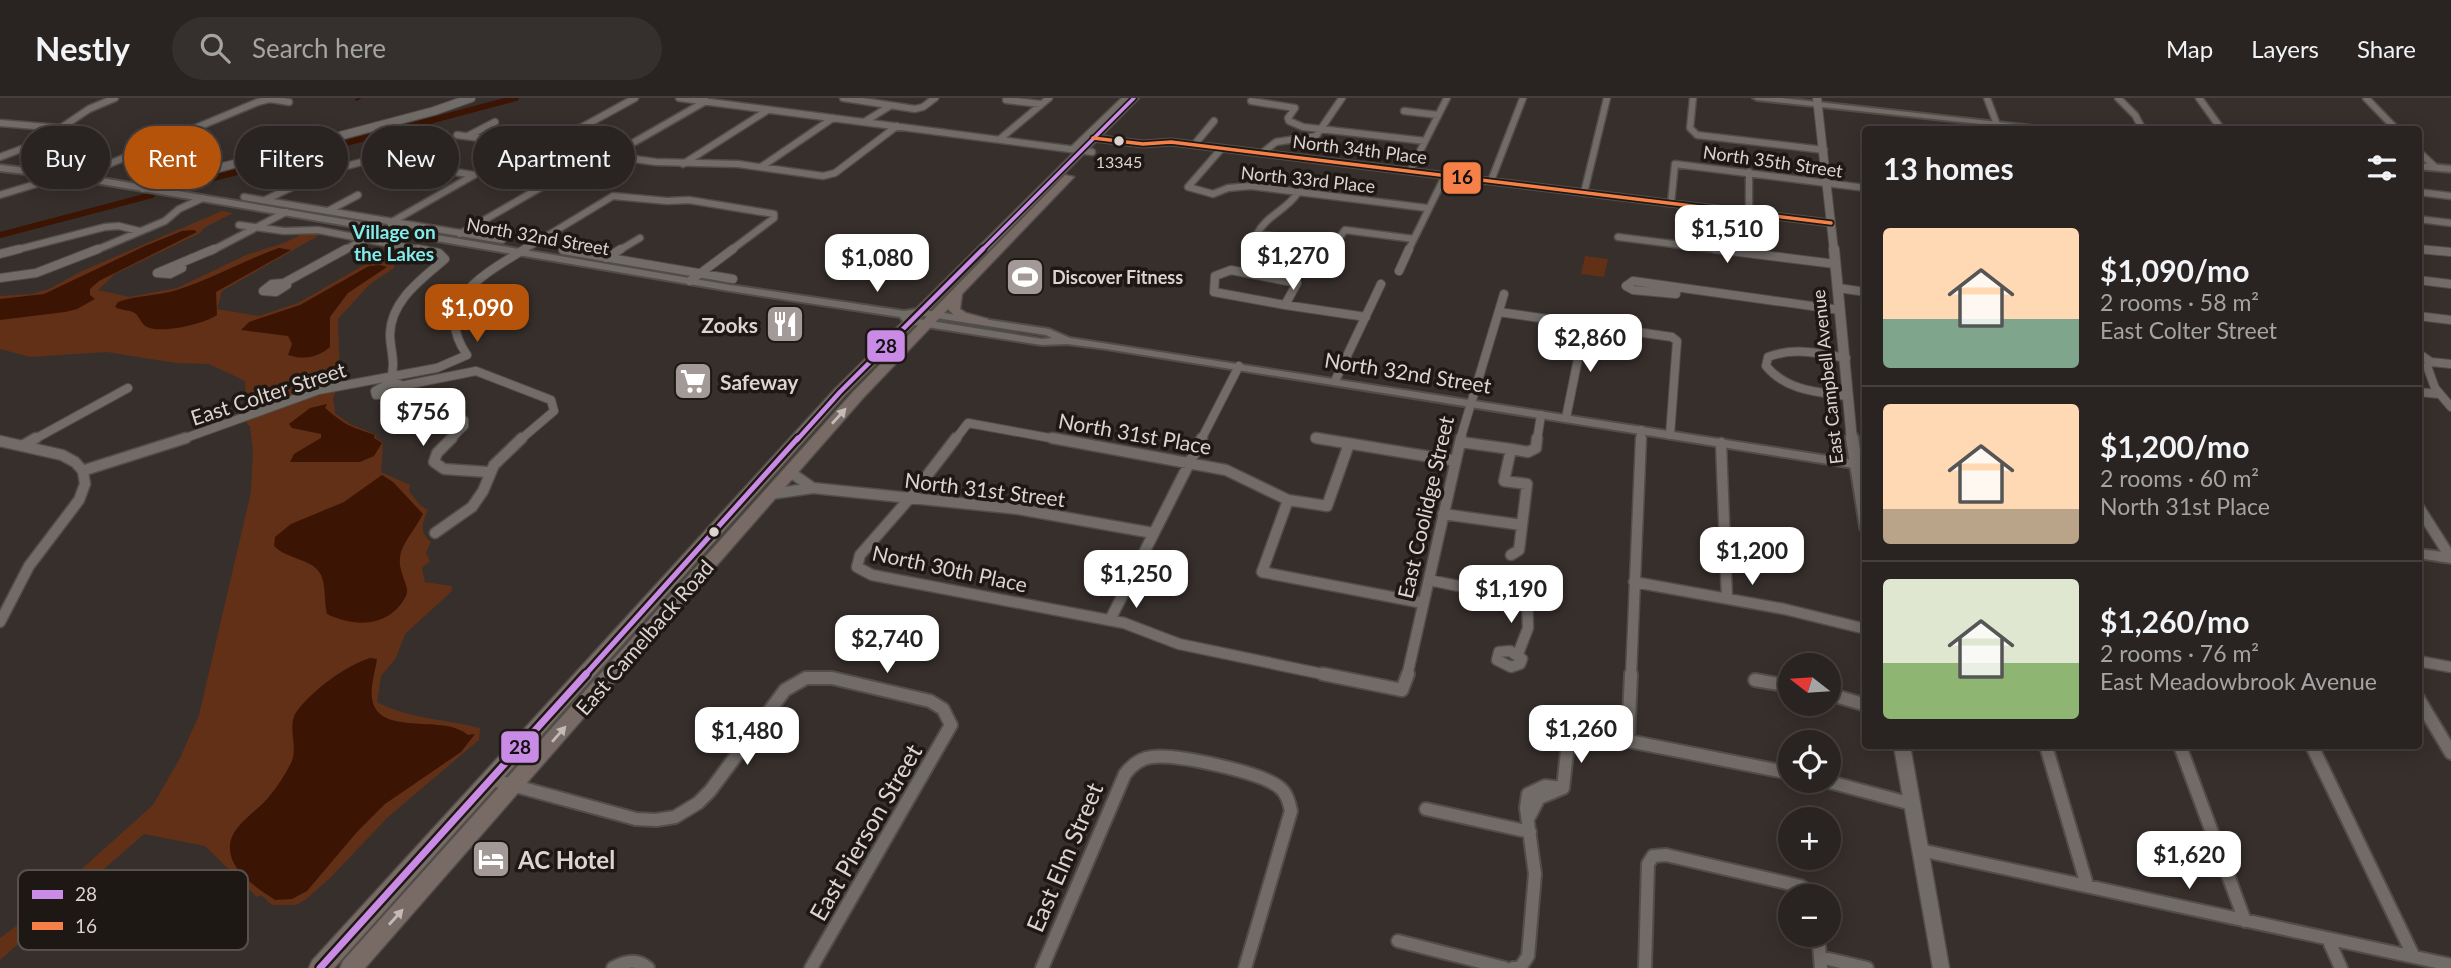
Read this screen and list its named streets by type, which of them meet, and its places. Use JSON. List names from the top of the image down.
{
  "streets": {
    "main road": ["North 32nd Street", "East Camelback Road"],
    "street": [
      "North 34th Place",
      "North 35th Street",
      "North 33rd Place",
      "East Campbell Avenue",
      "East Colter Street",
      "North 31st Place",
      "North 31st Street",
      "East Coolidge Street",
      "North 30th Place",
      "East Pierson Street",
      "East Elm Street"
    ]
  },
  "crossings": [
    ["North 34th Place", "North 35th Street"],
    ["North 34th Place", "North 33rd Place"],
    ["North 34th Place", "East Campbell Avenue"],
    ["North 34th Place", "East Camelback Road"],
    ["North 35th Street", "East Campbell Avenue"],
    ["North 32nd Street", "East Campbell Avenue"],
    ["North 32nd Street", "East Colter Street"],
    ["North 32nd Street", "East Coolidge Street"],
    ["North 32nd Street", "East Camelback Road"],
    ["North 31st Place", "North 31st Street"],
    ["North 31st Place", "North 30th Place"],
    ["North 31st Street", "North 30th Place"],
    ["North 31st Street", "East Camelback Road"],
    ["East Coolidge Street", "North 30th Place"],
    ["East Camelback Road", "East Pierson Street"]
  ],
  "districts": ["Village on the Lakes"],
  "places": {
    "other": ["13345"],
    "sports": ["Discover Fitness"],
    "restaurant": ["Zooks"],
    "supermarket": ["Safeway"],
    "hotel": ["AC Hotel"]
  },
  "lines": ["transit line 28", "transit line 16"],
  "legend": ["28", "16"],
  "north": "left",
  "page": {
    "header": "Nestly",
    "search": "Search here",
    "nav": ["Map", "Layers", "Share"],
    "chip": [
      "Buy",
      "Rent",
      "Filters",
      "New",
      "Apartment"
    ],
    "heading": "13 homes",
    "price": [
      "$1,510",
      "$1,270",
      "$1,080",
      "$1,090",
      "$2,860",
      "$756",
      "$1,200",
      "$1,250",
      "$1,190",
      "$2,740",
      "$1,260",
      "$1,480",
      "$1,620"
    ],
    "list": [
      {
        "name": "$1,090/mo",
        "note": "2 rooms · 58 m² · East Colter Street"
      },
      {
        "name": "$1,200/mo",
        "note": "2 rooms · 60 m² · North 31st Place"
      },
      {
        "name": "$1,260/mo",
        "note": "2 rooms · 76 m² · East Meadowbrook Avenue"
      }
    ],
    "map_buttons": ["+", "−"]
  }
}
